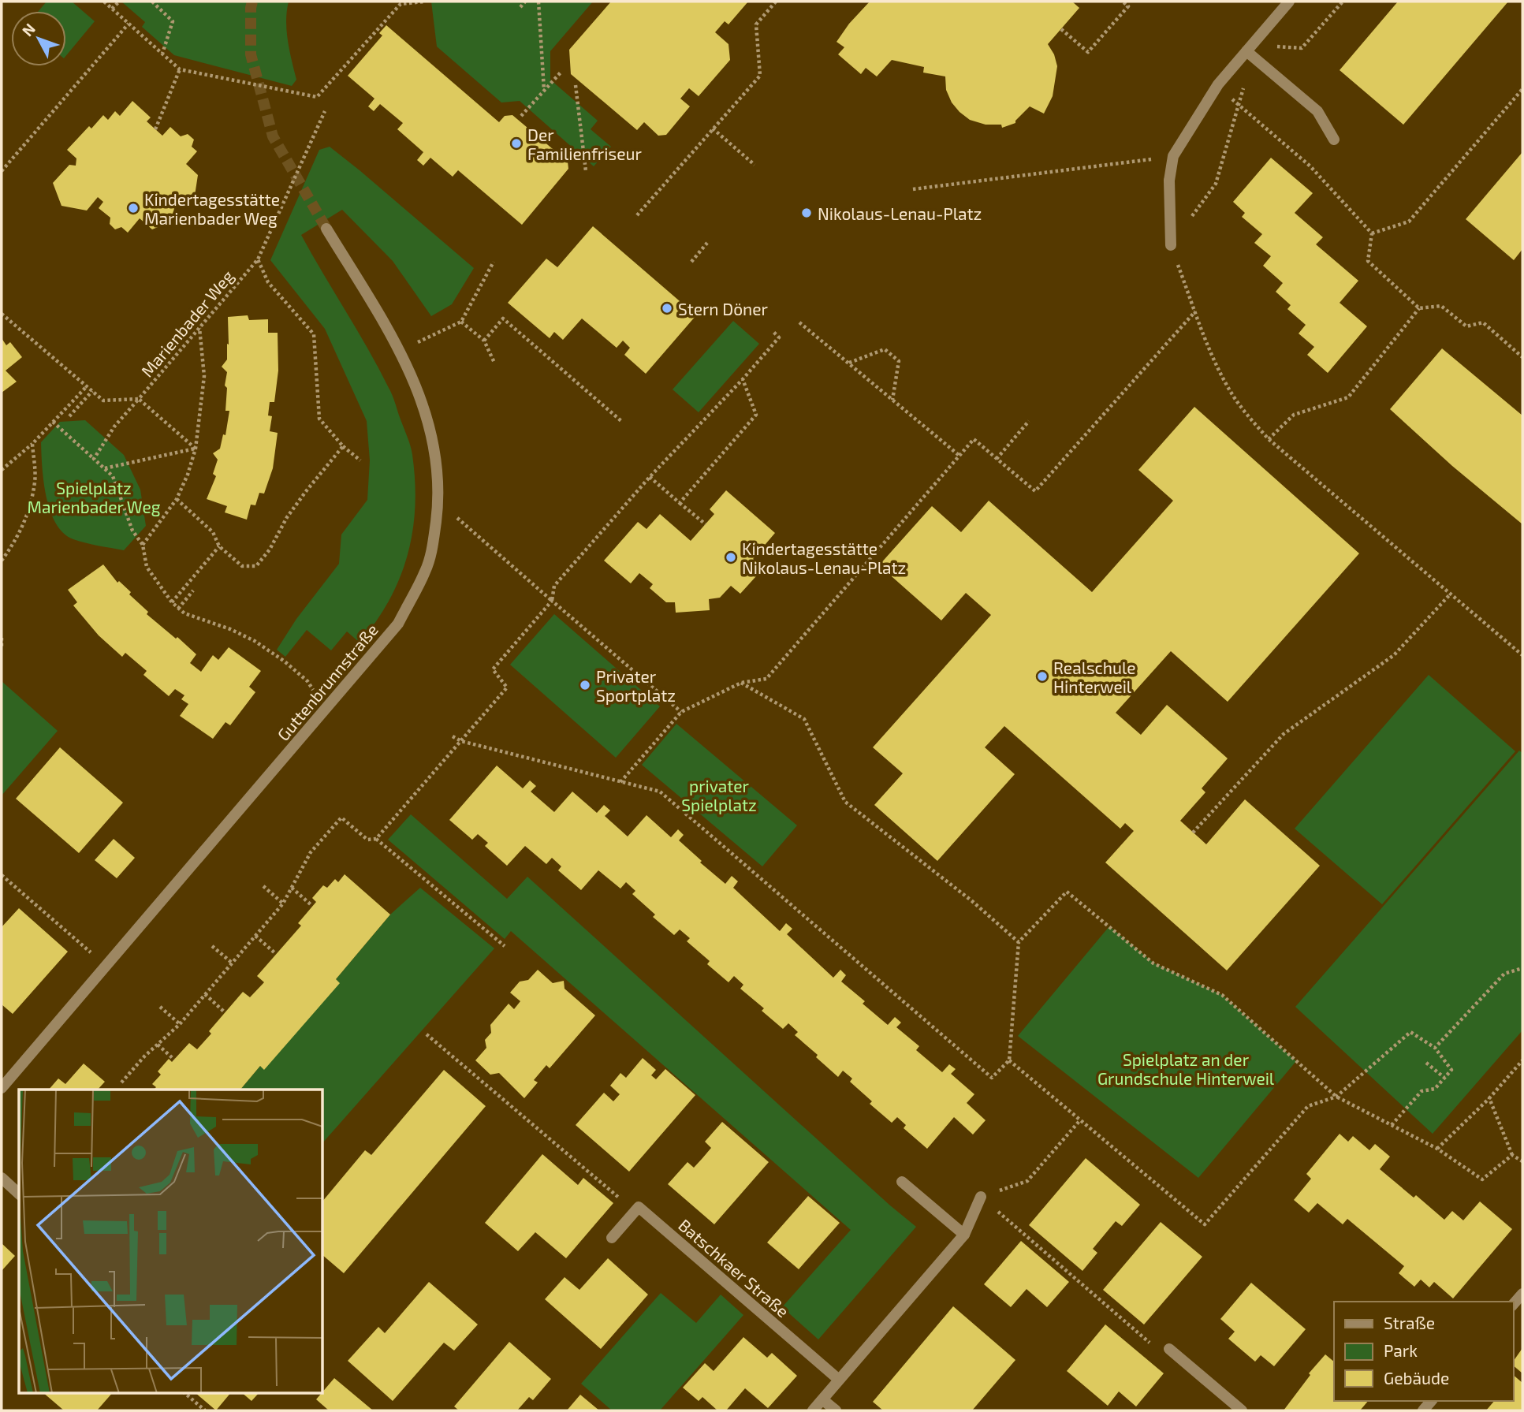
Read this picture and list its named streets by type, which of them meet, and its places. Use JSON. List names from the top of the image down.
{
  "streets": {
    "street": ["Guttenbrunnstraße", "Batschkaer Straße"],
    "path": ["Marienbader Weg"]
  },
  "parks": ["Spielplatz Marienbader Weg", "privater Spielplatz", "Spielplatz an der Grundschule Hinterweil"],
  "places": [
    "Der Familienfriseur",
    "Kindertagesstätte Marienbader Weg",
    "Nikolaus-Lenau-Platz",
    "Stern Döner",
    "Kindertagesstätte Nikolaus-Lenau-Platz",
    "Realschule Hinterweil",
    "Privater Sportplatz"
  ],
  "legend": ["Straße", "Park", "Gebäude"],
  "north": "top left"
}
